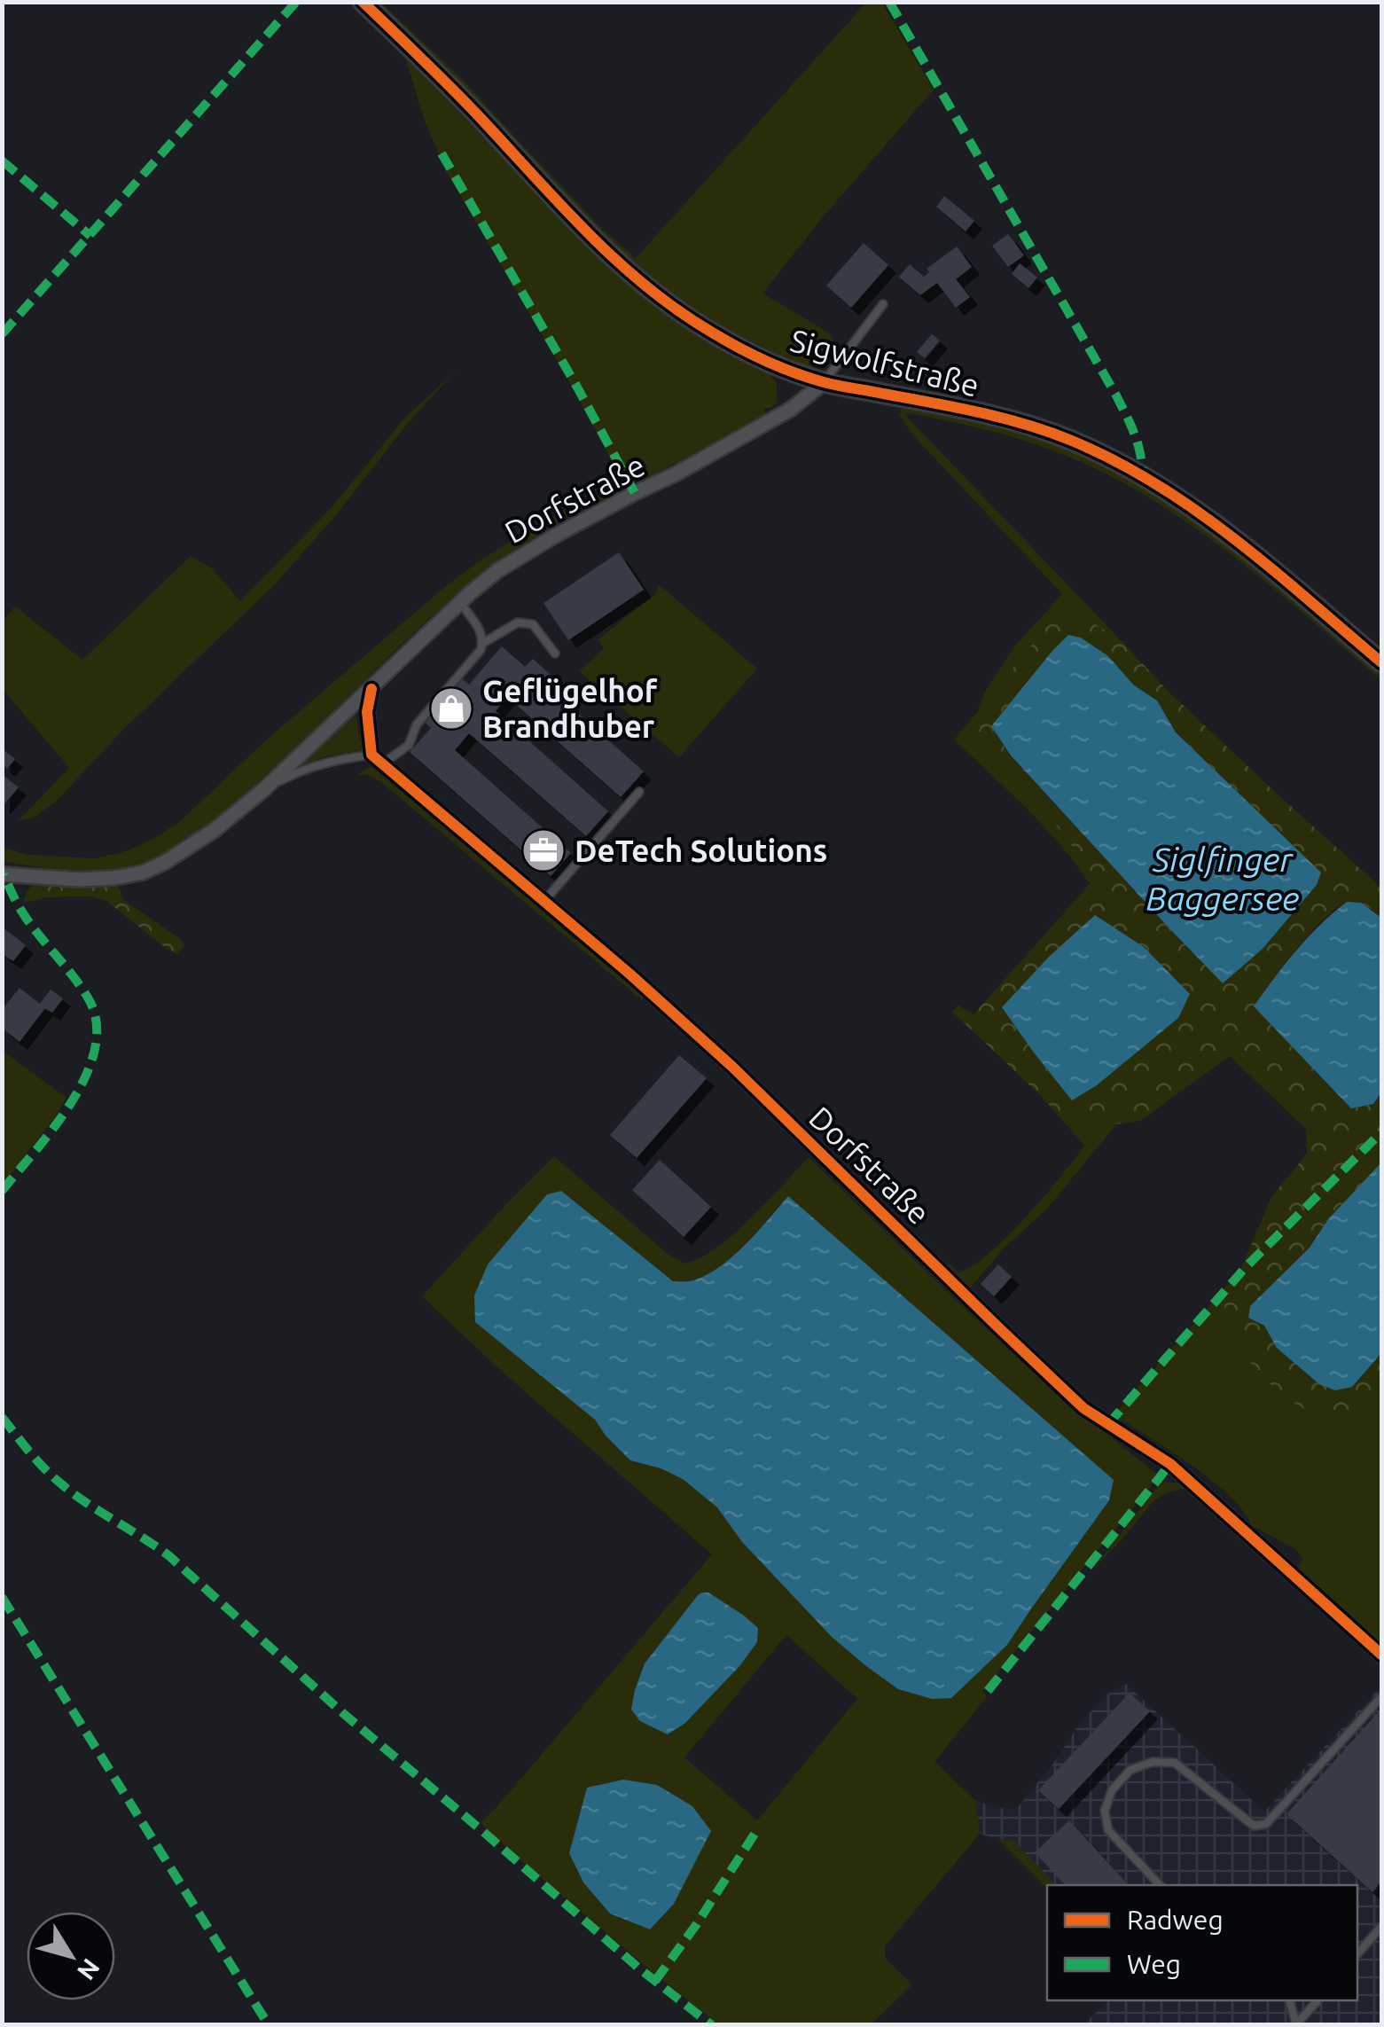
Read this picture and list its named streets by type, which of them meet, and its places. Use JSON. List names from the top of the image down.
{
  "streets": {
    "street": ["Sigwolfstraße", "Dorfstraße"]
  },
  "crossings": [
    ["Sigwolfstraße", "Dorfstraße"]
  ],
  "water": ["Siglfinger Baggersee"],
  "places": {
    "shop": ["Geflügelhof Brandhuber"],
    "office": ["DeTech Solutions"]
  },
  "legend": ["Radweg", "Weg"],
  "north": "bottom right"
}
